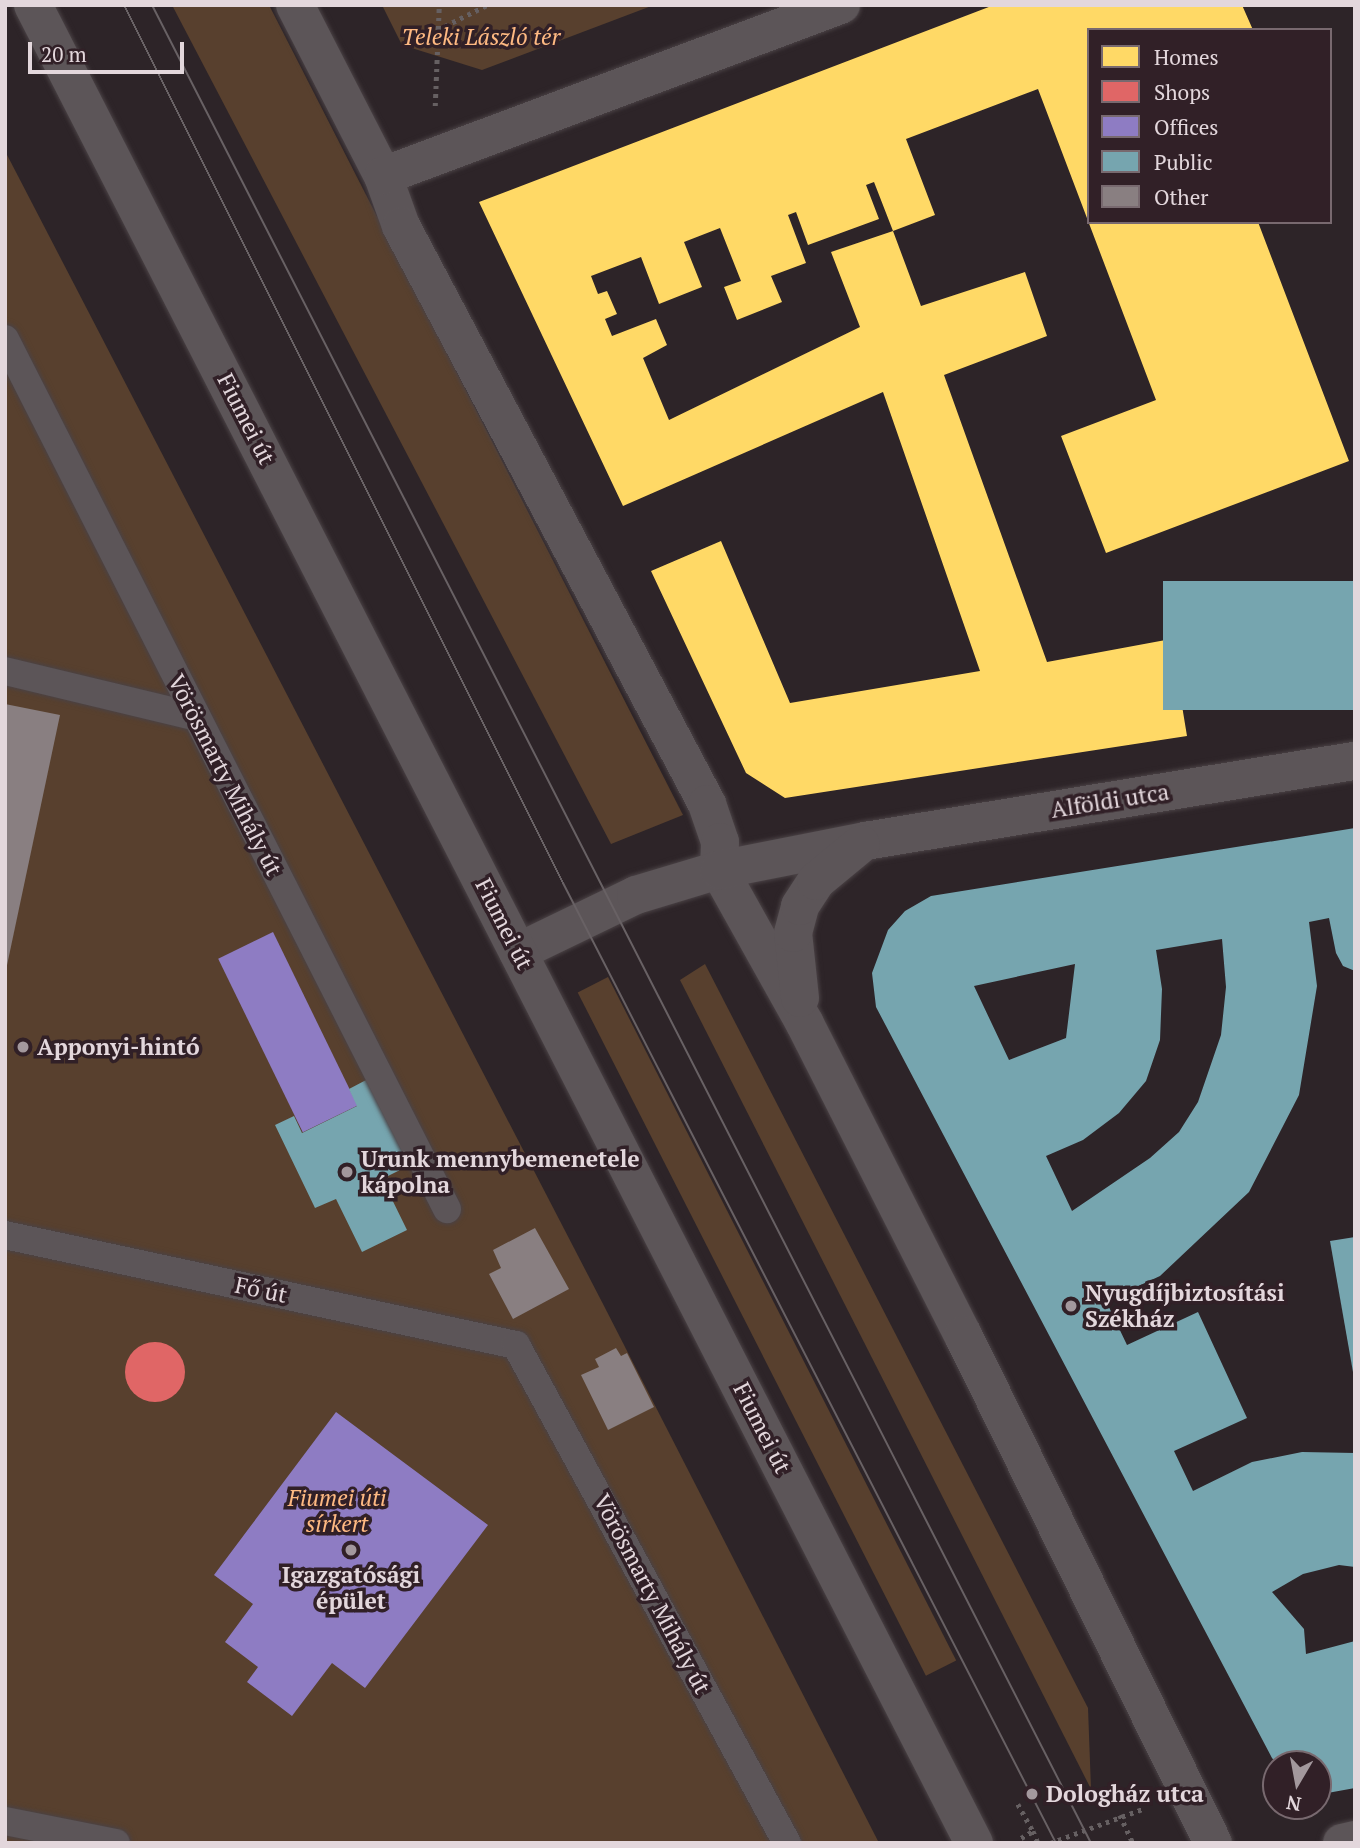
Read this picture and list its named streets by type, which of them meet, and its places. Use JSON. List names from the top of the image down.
{
  "streets": {
    "street": ["Fiumei út", "Alföldi utca"],
    "lane": ["Vörösmarty Mihály út", "Fő út"]
  },
  "crossings": [
    ["Fiumei út", "Alföldi utca"],
    ["Vörösmarty Mihály út", "Fő út"]
  ],
  "parks": ["Teleki László tér", "Fiumei úti sírkert"],
  "places": [
    "Apponyi-hintó",
    "Urunk mennybemenetele kápolna",
    "Nyugdíjbiztosítási Székház",
    "Igazgatósági épület",
    "Dologház utca"
  ],
  "legend": [
    "Homes",
    "Shops",
    "Offices",
    "Public",
    "Other"
  ],
  "scale_bar": "20 m",
  "north": "bottom"
}
